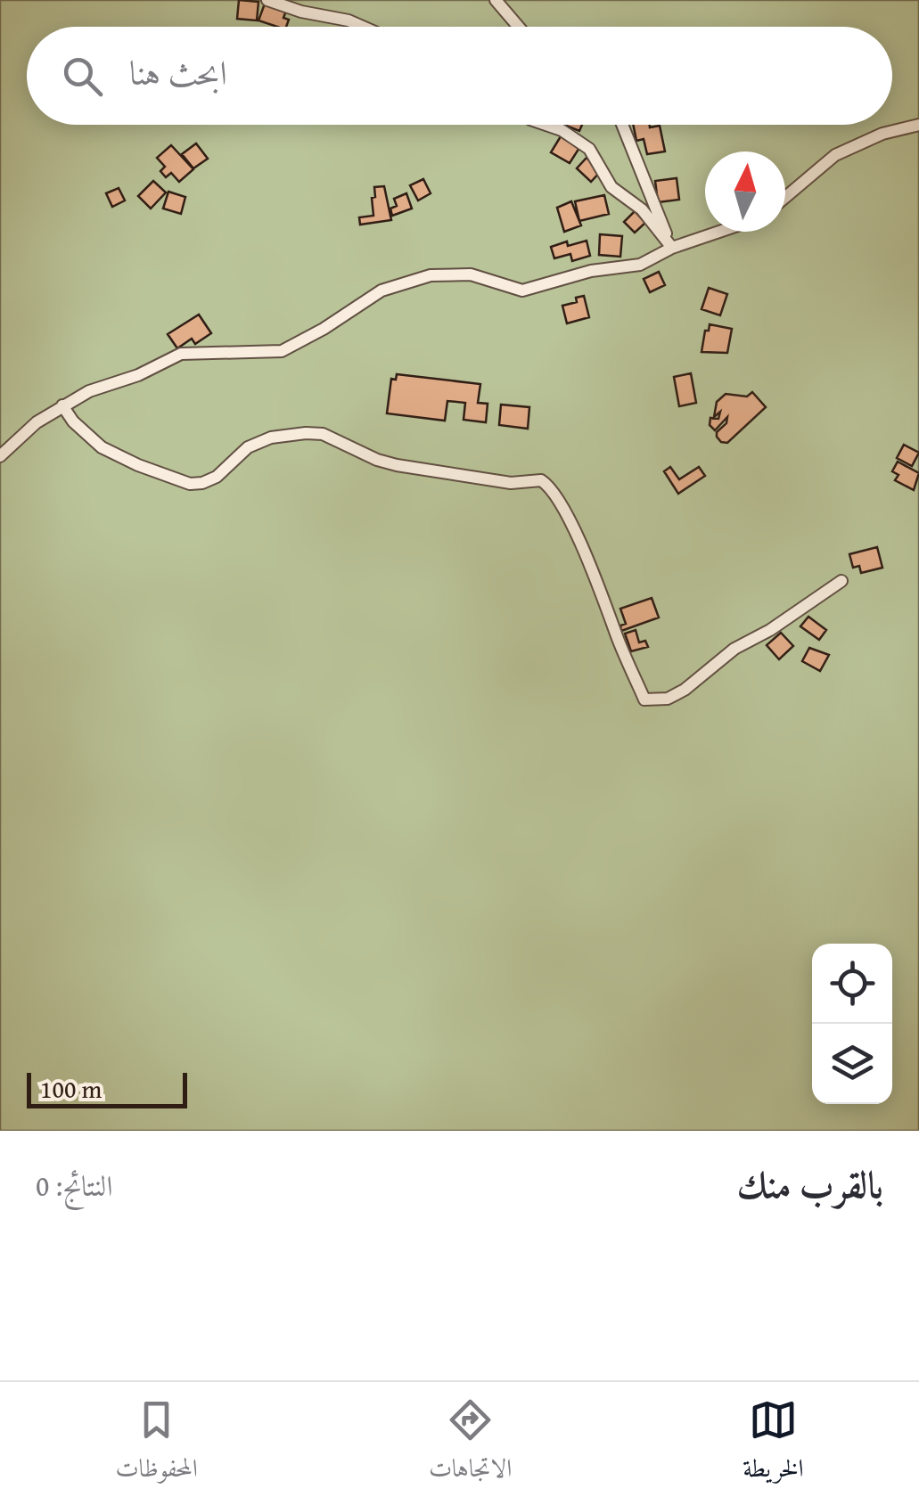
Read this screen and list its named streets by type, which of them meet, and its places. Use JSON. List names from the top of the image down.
{
  "scale_bar": "100 m",
  "north": "top",
  "page": {
    "search": "ابحث هنا",
    "scale": "100 m",
    "heading": ["بالقرب منك", "النتائج: 0"],
    "nav": ["الخريطة", "الاتجاهات", "المحفوظات"]
  }
}
